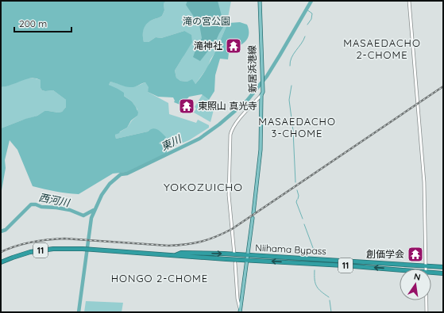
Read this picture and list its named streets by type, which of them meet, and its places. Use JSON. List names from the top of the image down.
{
  "streets": {
    "highway": ["Niihama Bypass", "11"],
    "main road": ["新居浜港線"]
  },
  "districts": [
    "MASAEDACHO 2-CHOME",
    "MASAEDACHO 3-CHOME",
    "YOKOZUICHO",
    "HONGO 2-CHOME"
  ],
  "water": ["東川", "西河川"],
  "parks": ["滝の宮公園"],
  "places": {
    "temple": ["滝神社", "東照山 真光寺", "創価学会"]
  },
  "scale_bar": "200 m",
  "north": "top"
}
